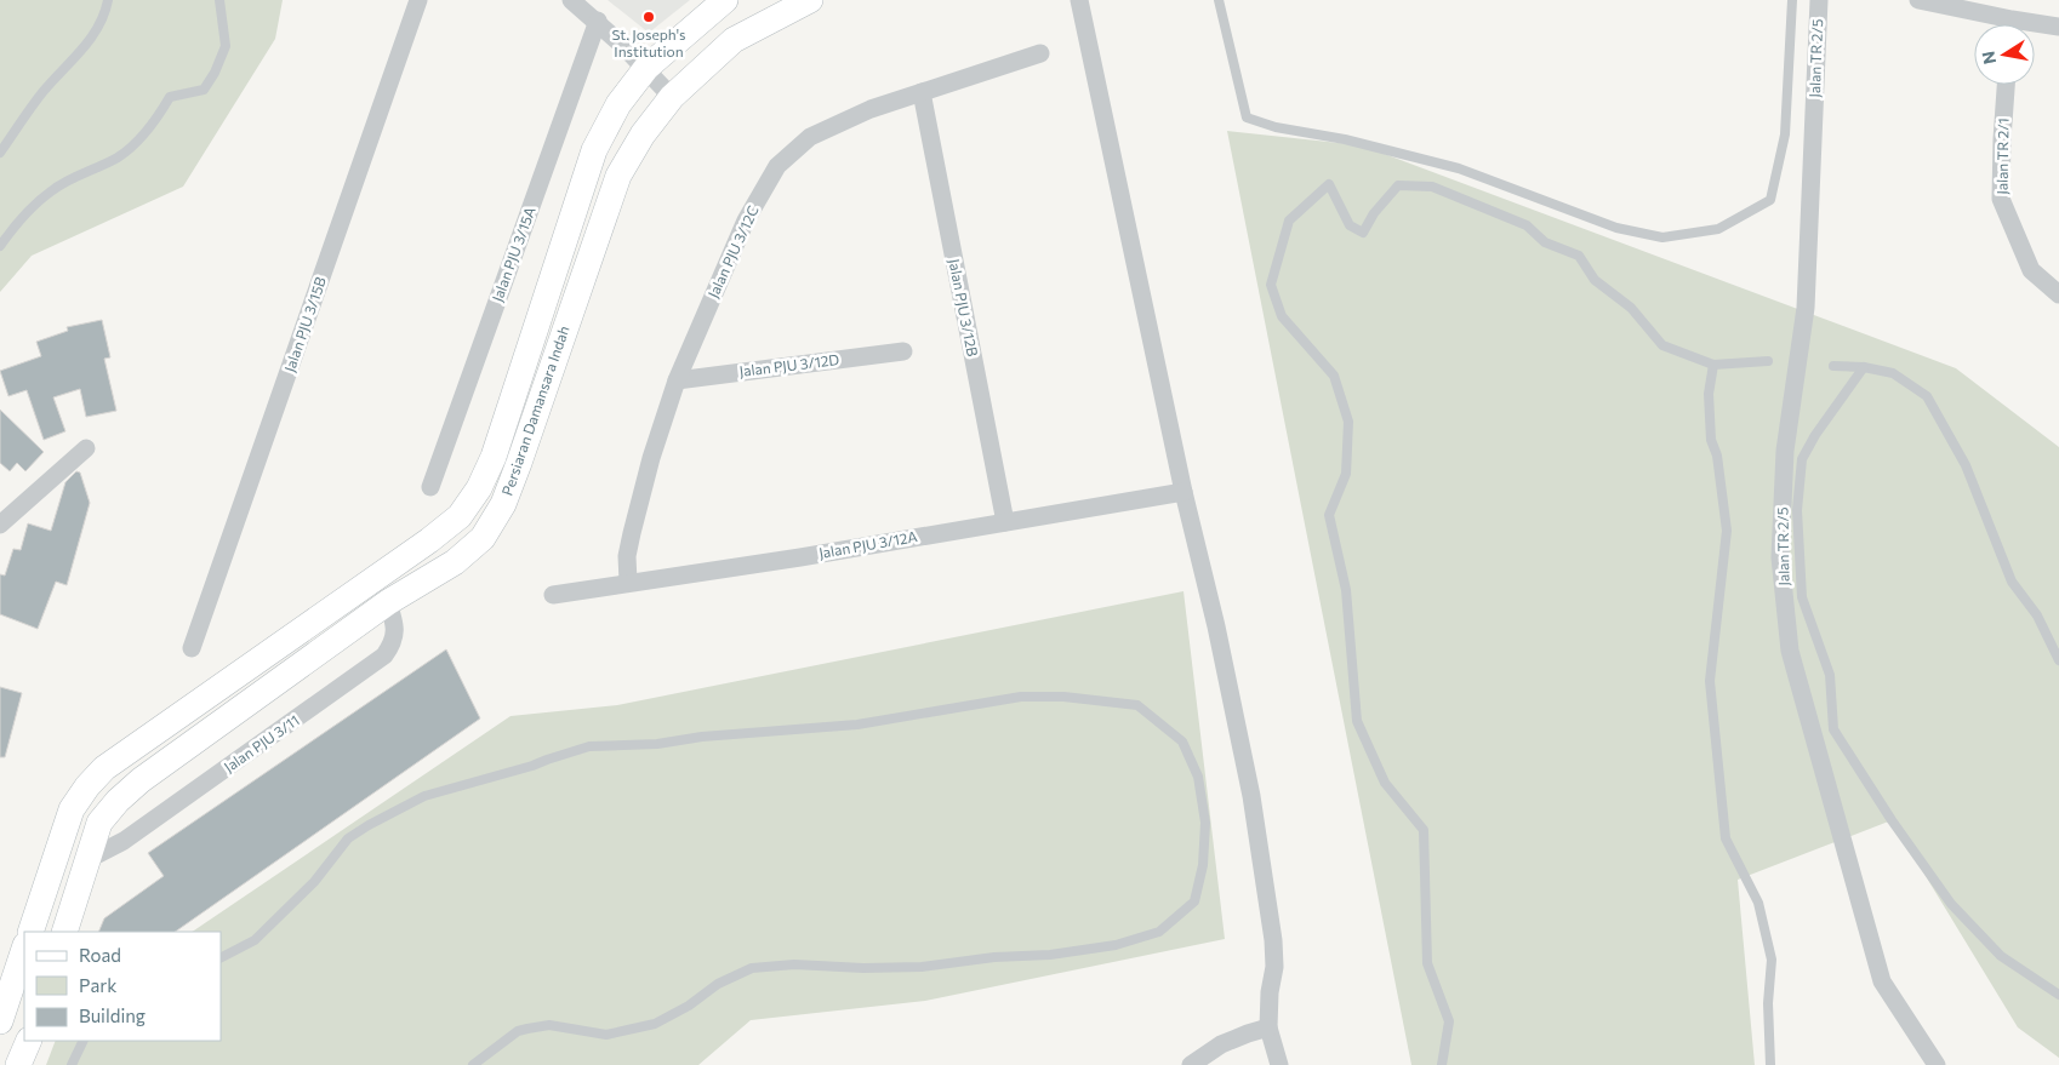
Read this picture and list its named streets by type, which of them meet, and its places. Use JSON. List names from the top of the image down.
{
  "streets": {
    "main road": ["Persiaran Damansara Indah"],
    "street": [
      "Jalan TR 2/5",
      "Jalan TR 2/1",
      "Jalan PJU 3/12C",
      "Jalan PJU 3/15A",
      "Jalan PJU 3/12B",
      "Jalan PJU 3/15B",
      "Jalan PJU 3/12D",
      "Jalan PJU 3/12A",
      "Jalan PJU 3/11"
    ]
  },
  "crossings": [
    ["Jalan PJU 3/12C", "Jalan PJU 3/12B"],
    ["Jalan PJU 3/12C", "Jalan PJU 3/12D"],
    ["Jalan PJU 3/12C", "Jalan PJU 3/12A"],
    ["Jalan PJU 3/12B", "Jalan PJU 3/12A"],
    ["Persiaran Damansara Indah", "Jalan PJU 3/11"]
  ],
  "places": ["St. Joseph's Institution"],
  "legend": ["Road", "Park", "Building"],
  "north": "left"
}
